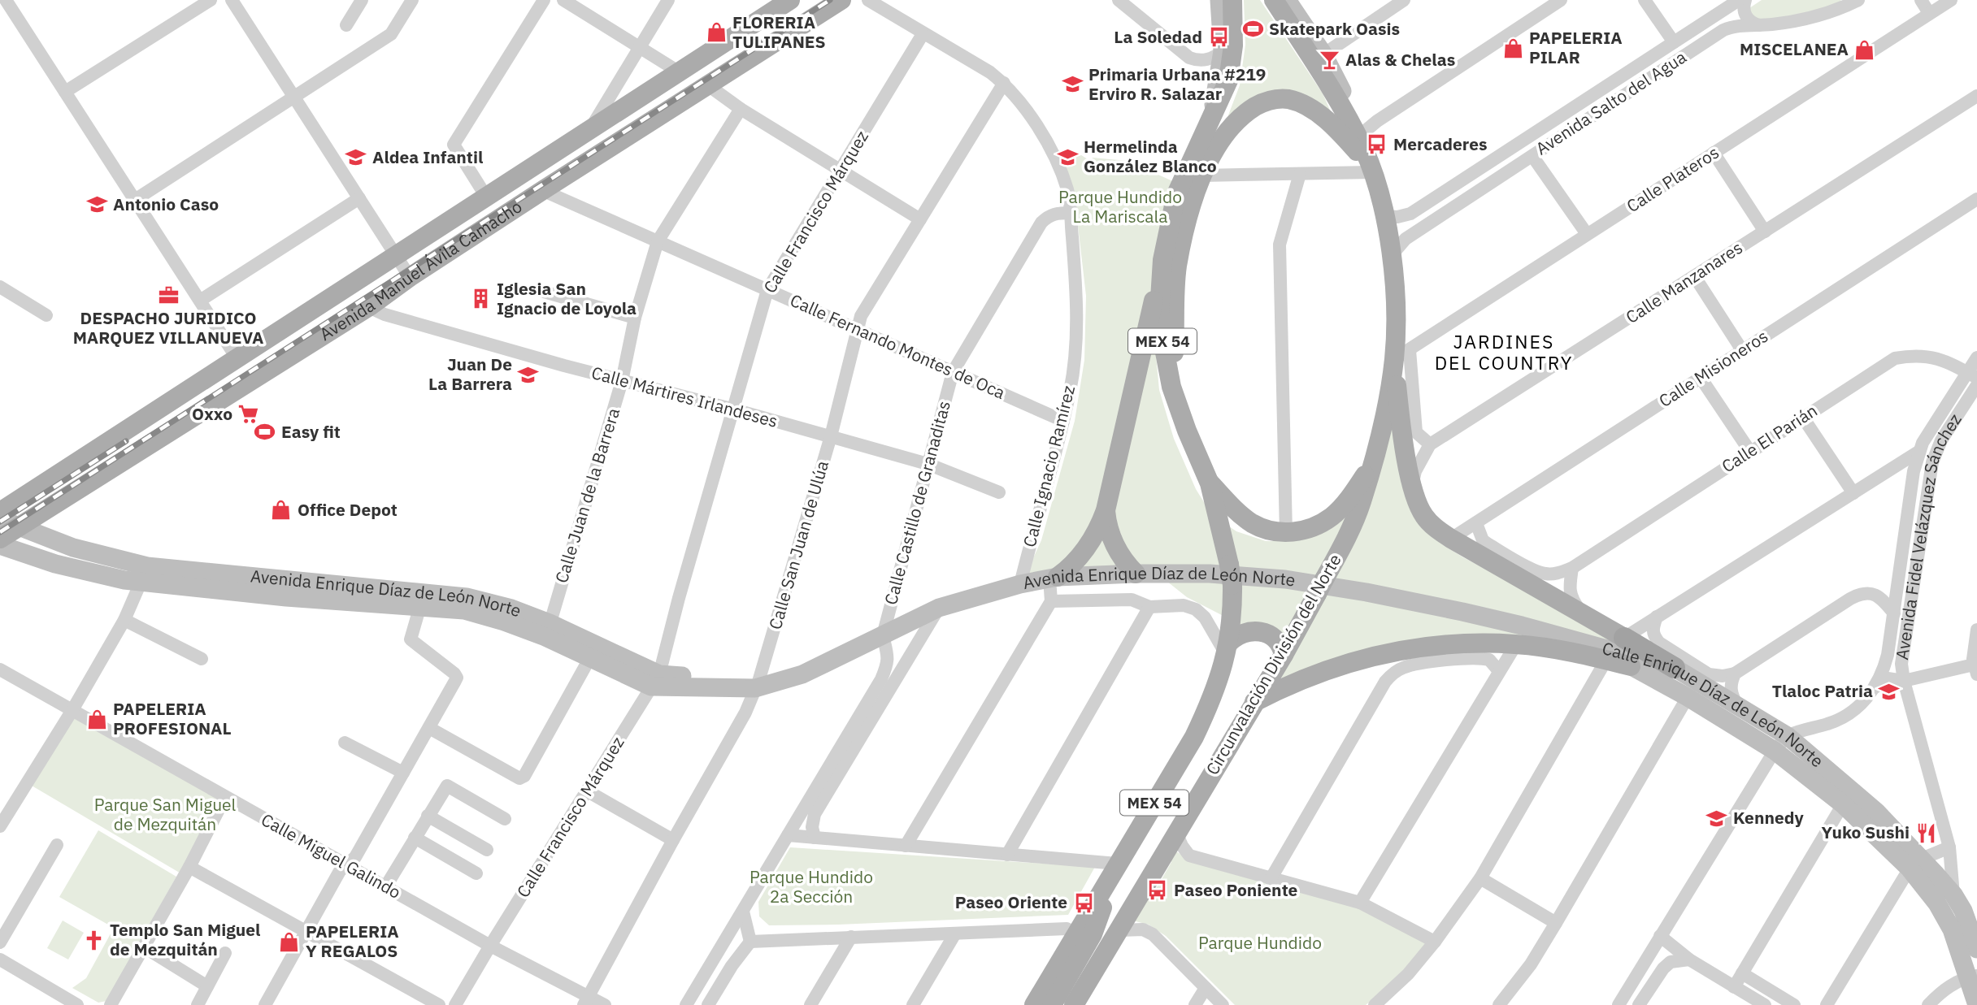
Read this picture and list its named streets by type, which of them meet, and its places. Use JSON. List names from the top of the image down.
{
  "streets": {
    "main road": [
      "Avenida Manuel Ávila Camacho",
      "MEX 54",
      "Avenida Enrique Díaz de León Norte",
      "Circunvalación División del Norte",
      "Calle Enrique Díaz de León Norte"
    ],
    "street": [
      "Avenida Salto del Agua",
      "Calle Plateros",
      "Calle Francisco Márquez",
      "Calle Manzanares",
      "Calle Fernando Montes de Oca",
      "Calle Misioneros",
      "Calle Mártires Irlandeses",
      "Calle El Parián",
      "Calle Ignacio Ramírez",
      "Calle Juan de la Barrera",
      "Calle Castillo de Granaditas",
      "Avenida Fidel Velázquez Sánchez",
      "Calle San Juan de Ulúa",
      "Calle Miguel Galindo"
    ]
  },
  "crossings": [
    ["Avenida Salto del Agua", "Circunvalación División del Norte"],
    ["Calle Plateros", "Circunvalación División del Norte"],
    ["Calle Francisco Márquez", "Calle Fernando Montes de Oca"],
    ["Calle Francisco Márquez", "Calle Mártires Irlandeses"],
    ["Calle Francisco Márquez", "Calle Ignacio Ramírez"],
    ["Calle Francisco Márquez", "Avenida Enrique Díaz de León Norte"],
    ["Calle Francisco Márquez", "Calle Miguel Galindo"],
    ["Avenida Manuel Ávila Camacho", "Calle Fernando Montes de Oca"],
    ["Avenida Manuel Ávila Camacho", "Calle Mártires Irlandeses"],
    ["Avenida Manuel Ávila Camacho", "Avenida Enrique Díaz de León Norte"],
    ["MEX 54", "Circunvalación División del Norte"],
    ["Calle Fernando Montes de Oca", "Calle Ignacio Ramírez"],
    ["Calle Fernando Montes de Oca", "Calle Juan de la Barrera"],
    ["Calle Fernando Montes de Oca", "Calle Castillo de Granaditas"],
    ["Calle Fernando Montes de Oca", "Calle San Juan de Ulúa"],
    ["Calle Mártires Irlandeses", "Calle Juan de la Barrera"],
    ["Calle Mártires Irlandeses", "Calle Castillo de Granaditas"],
    ["Calle Mártires Irlandeses", "Calle San Juan de Ulúa"],
    ["Calle El Parián", "Avenida Fidel Velázquez Sánchez"],
    ["Calle Ignacio Ramírez", "Calle Castillo de Granaditas"],
    ["Calle Ignacio Ramírez", "Calle San Juan de Ulúa"],
    ["Calle Ignacio Ramírez", "Avenida Enrique Díaz de León Norte"],
    ["Calle Juan de la Barrera", "Avenida Enrique Díaz de León Norte"],
    ["Calle Castillo de Granaditas", "Avenida Enrique Díaz de León Norte"],
    ["Avenida Fidel Velázquez Sánchez", "Calle Enrique Díaz de León Norte"],
    ["Calle San Juan de Ulúa", "Avenida Enrique Díaz de León Norte"],
    ["Calle San Juan de Ulúa", "Calle Miguel Galindo"],
    ["Avenida Enrique Díaz de León Norte", "Calle Enrique Díaz de León Norte"]
  ],
  "districts": ["JARDINES DEL COUNTRY"],
  "parks": [
    "Parque Hundido La Mariscala",
    "Parque San Miguel de Mezquitán",
    "Parque Hundido 2a Sección",
    "Parque Hundido"
  ],
  "places": {
    "sports": ["Skatepark Oasis", "Easy fit"],
    "shop": [
      "FLORERIA TULIPANES",
      "PAPELERIA PILAR",
      "MISCELANEA",
      "Office Depot",
      "PAPELERIA PROFESIONAL",
      "PAPELERIA Y REGALOS"
    ],
    "bus stop": [
      "La Soledad",
      "Mercaderes",
      "Paseo Poniente",
      "Paseo Oriente"
    ],
    "bar": ["Alas & Chelas"],
    "school or university": [
      "Primaria Urbana #219 Erviro R. Salazar",
      "Hermelinda González Blanco",
      "Aldea Infantil",
      "Antonio Caso",
      "Juan De La Barrera",
      "Tlaloc Patria",
      "Kennedy"
    ],
    "office": ["DESPACHO JURIDICO MARQUEZ VILLANUEVA"],
    "building": ["Iglesia San Ignacio de Loyola"],
    "supermarket": ["Oxxo"],
    "restaurant": ["Yuko Sushi"],
    "church": ["Templo San Miguel de Mezquitán"]
  }
}
